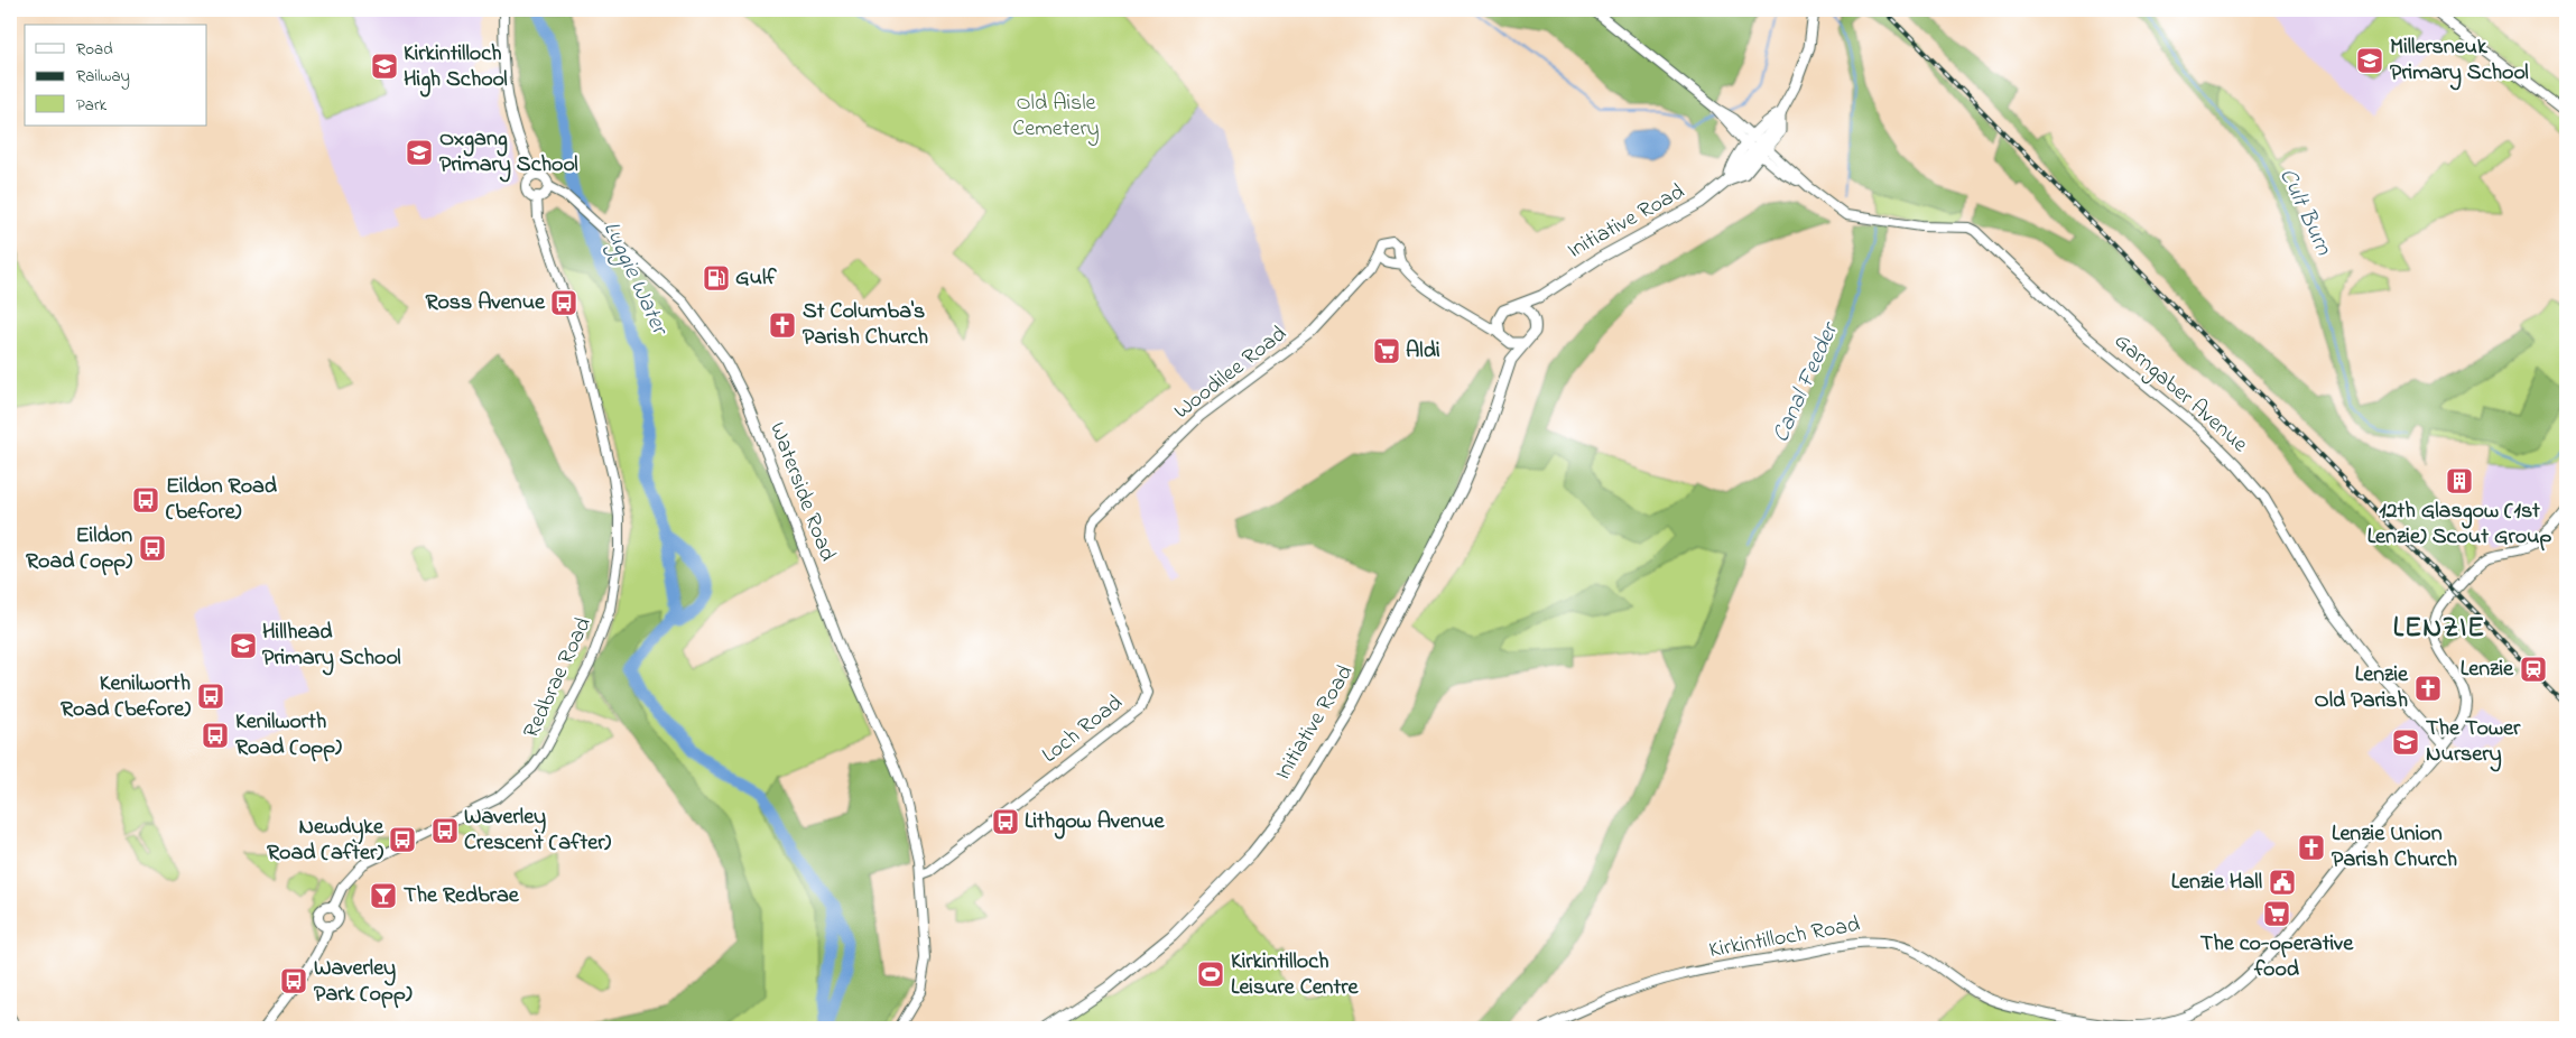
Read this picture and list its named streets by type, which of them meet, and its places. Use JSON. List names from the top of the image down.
{
  "streets": {
    "main road": ["Initiative Road"],
    "street": [
      "Woodilee Road",
      "Garngaber Avenue",
      "Waterside Road",
      "Redbrae Road",
      "Loch Road",
      "Kirkintilloch Road"
    ]
  },
  "crossings": [
    ["Initiative Road", "Garngaber Avenue"],
    ["Woodilee Road", "Loch Road"],
    ["Garngaber Avenue", "Kirkintilloch Road"],
    ["Waterside Road", "Redbrae Road"],
    ["Waterside Road", "Loch Road"]
  ],
  "districts": ["LENZIE"],
  "water": ["Cult Burn", "Luggie Water", "Canal Feeder"],
  "parks": ["Old Aisle Cemetery"],
  "places": {
    "school or university": [
      "Millersneuk Primary School",
      "Kirkintilloch High School",
      "Oxgang Primary School",
      "Hillhead Primary School",
      "The Tower Nursery"
    ],
    "fuel station": ["Gulf"],
    "bus stop": [
      "Ross Avenue",
      "Eildon Road (before)",
      "Eildon Road (opp)",
      "Kenilworth Road (before)",
      "Kenilworth Road (opp)",
      "Lithgow Avenue",
      "Waverley Crescent (after)",
      "Newdyke Road (after)",
      "Waverley Park (opp)"
    ],
    "church": ["St Columba's Parish Church", "Lenzie Old Parish", "Lenzie Union Parish Church"],
    "supermarket": ["Aldi", "The co-operative food"],
    "building": ["12th Glasgow (1st Lenzie) Scout Group"],
    "station": ["Lenzie"],
    "public building": ["Lenzie Hall"],
    "bar": ["The Redbrae"],
    "sports": ["Kirkintilloch Leisure Centre"]
  },
  "legend": ["Road", "Railway", "Park"]
}
